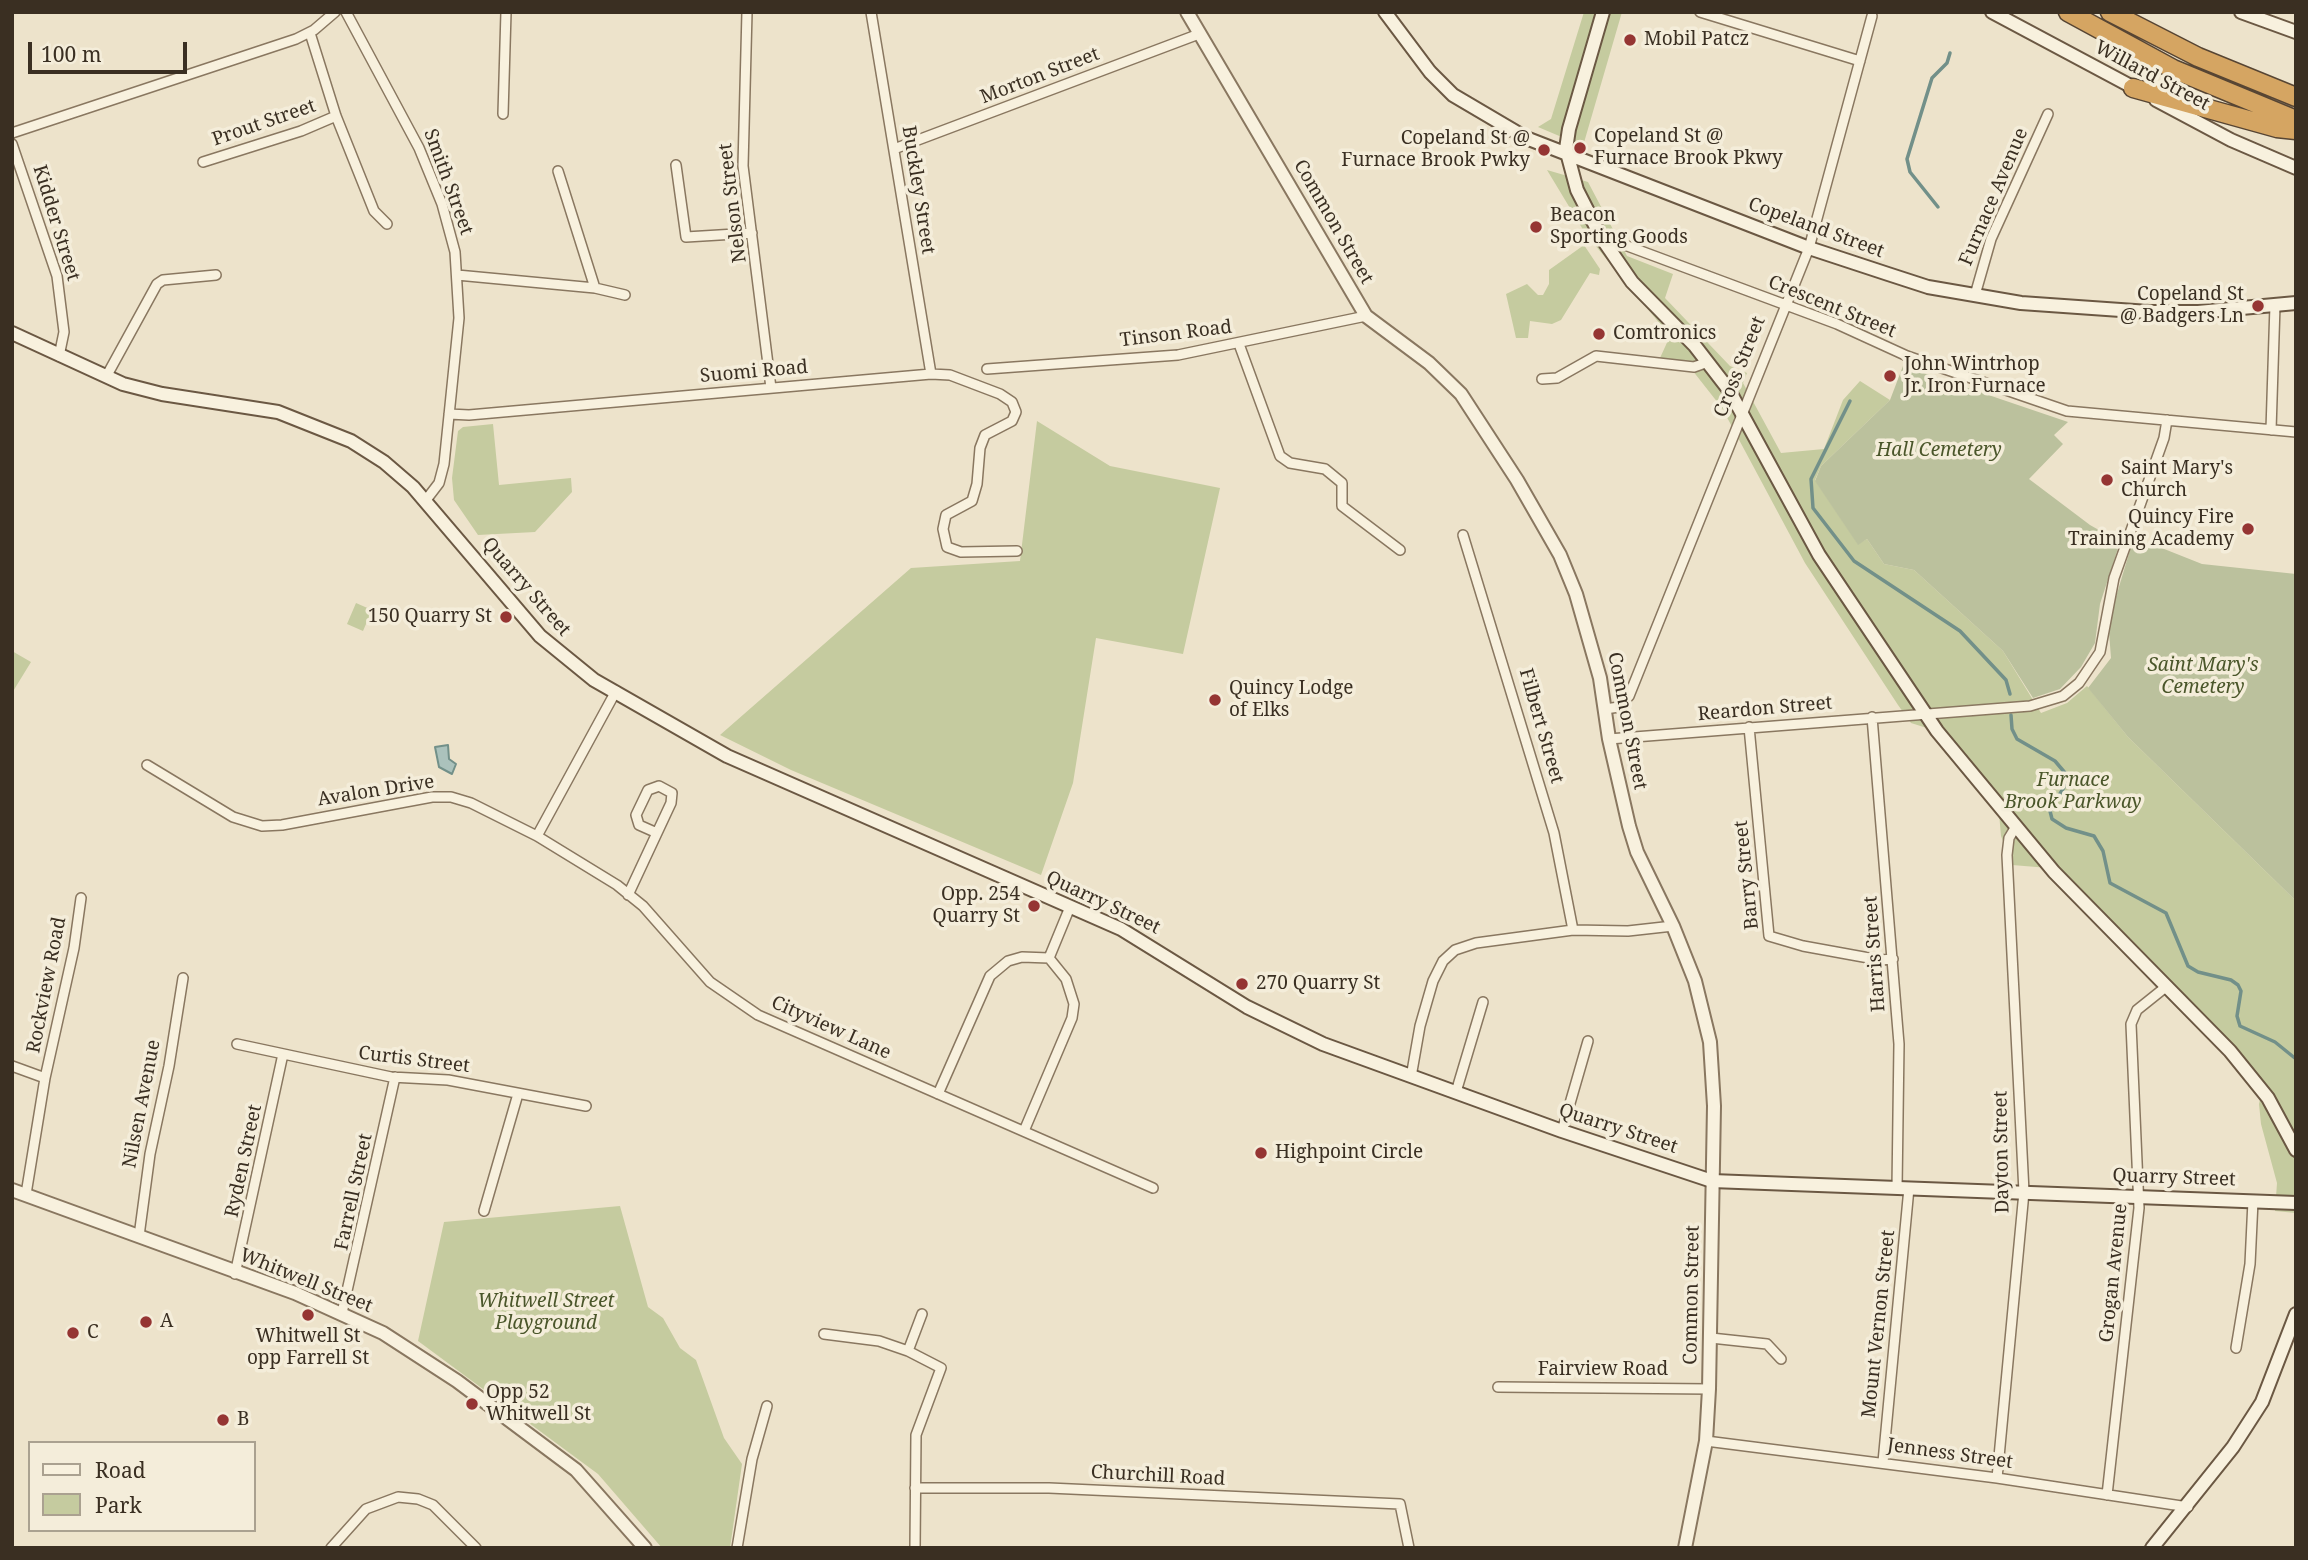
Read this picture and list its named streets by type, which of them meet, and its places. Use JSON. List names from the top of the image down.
{
  "streets": {
    "main road": [
      "Willard Street",
      "Common Street",
      "Copeland Street",
      "Quarry Street",
      "Whitwell Street"
    ],
    "street": [
      "Morton Street",
      "Prout Street",
      "Smith Street",
      "Buckley Street",
      "Furnace Avenue",
      "Nelson Street",
      "Kidder Street",
      "Crescent Street",
      "Tinson Road",
      "Cross Street",
      "Suomi Road",
      "Reardon Street",
      "Filbert Street",
      "Avalon Drive",
      "Barry Street",
      "Harris Street",
      "Rockview Road",
      "Cityview Lane",
      "Curtis Street",
      "Nilsen Avenue",
      "Dayton Street",
      "Ryden Street",
      "Farrell Street",
      "Grogan Avenue",
      "Mount Vernon Street",
      "Fairview Road",
      "Jenness Street",
      "Churchill Road"
    ]
  },
  "crossings": [
    ["Morton Street", "Buckley Street"],
    ["Morton Street", "Common Street"],
    ["Smith Street", "Suomi Road"],
    ["Smith Street", "Quarry Street"],
    ["Buckley Street", "Suomi Road"],
    ["Furnace Avenue", "Copeland Street"],
    ["Nelson Street", "Suomi Road"],
    ["Common Street", "Tinson Road"],
    ["Common Street", "Cross Street"],
    ["Common Street", "Quarry Street"],
    ["Common Street", "Reardon Street"],
    ["Common Street", "Fairview Road"],
    ["Common Street", "Jenness Street"],
    ["Kidder Street", "Quarry Street"],
    ["Copeland Street", "Cross Street"],
    ["Crescent Street", "Cross Street"],
    ["Crescent Street", "Reardon Street"],
    ["Quarry Street", "Harris Street"],
    ["Quarry Street", "Dayton Street"],
    ["Quarry Street", "Grogan Avenue"],
    ["Quarry Street", "Mount Vernon Street"],
    ["Reardon Street", "Barry Street"],
    ["Reardon Street", "Harris Street"],
    ["Avalon Drive", "Cityview Lane"],
    ["Barry Street", "Harris Street"],
    ["Harris Street", "Mount Vernon Street"],
    ["Rockview Road", "Whitwell Street"],
    ["Curtis Street", "Ryden Street"],
    ["Curtis Street", "Farrell Street"],
    ["Nilsen Avenue", "Whitwell Street"],
    ["Dayton Street", "Jenness Street"],
    ["Ryden Street", "Whitwell Street"],
    ["Farrell Street", "Whitwell Street"],
    ["Grogan Avenue", "Jenness Street"],
    ["Mount Vernon Street", "Jenness Street"]
  ],
  "parks": [
    "Hall Cemetery",
    "Saint Mary's Cemetery",
    "Furnace Brook Parkway",
    "Whitwell Street Playground"
  ],
  "places": [
    "Mobil Patcz",
    "Copeland St @ Furnace Brook Pkwy",
    "Copeland St @ Furnace Brook Pwky",
    "Beacon Sporting Goods",
    "Copeland St @ Badgers Ln",
    "Comtronics",
    "John Wintrhop Jr. Iron Furnace",
    "Saint Mary's Church",
    "Quincy Fire Training Academy",
    "150 Quarry St",
    "Quincy Lodge of Elks",
    "Opp. 254 Quarry St",
    "270 Quarry St",
    "Highpoint Circle",
    "Whitwell St opp Farrell St",
    "A",
    "C",
    "Opp 52 Whitwell St",
    "B"
  ],
  "legend": ["Road", "Park"],
  "scale_bar": "100 m"
}
